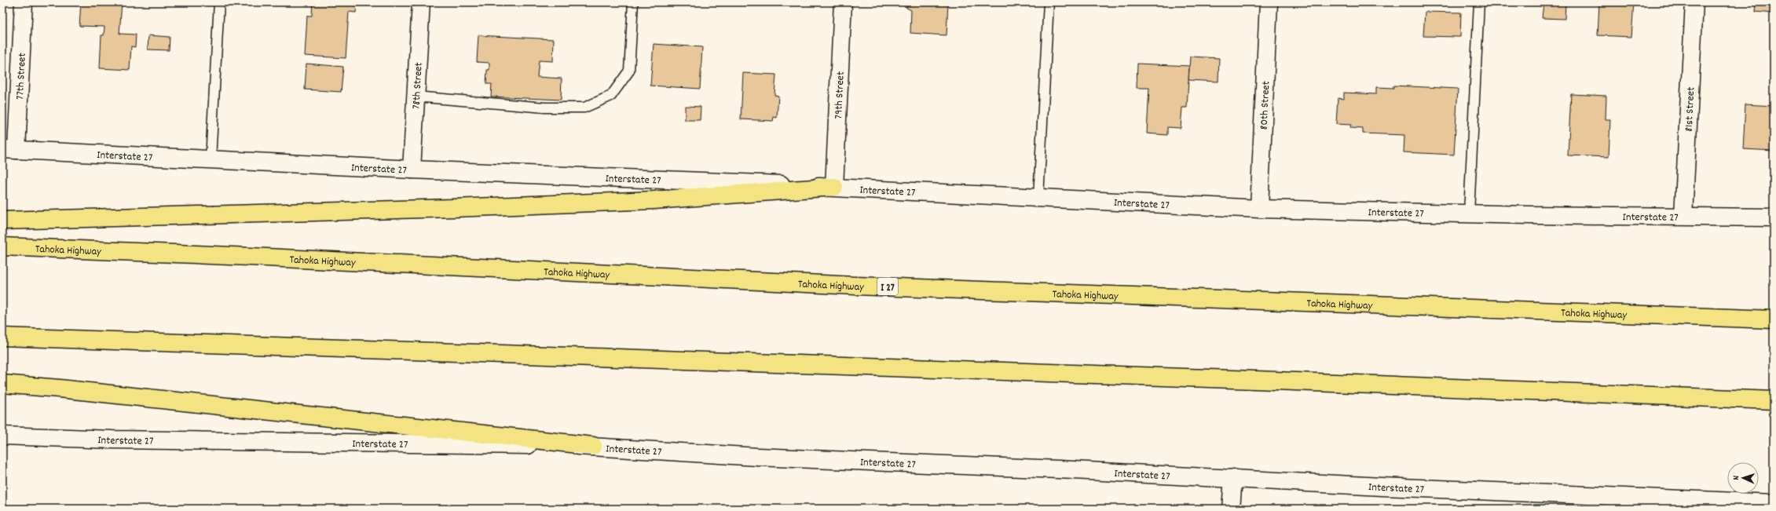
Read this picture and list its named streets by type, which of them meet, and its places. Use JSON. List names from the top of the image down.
{
  "streets": {
    "highway": ["Tahoka Highway", "I 27"],
    "main road": [
      "77th Street",
      "78th Street",
      "79th Street",
      "80th Street",
      "81st Street",
      "Interstate 27"
    ]
  },
  "crossings": [
    ["77th Street", "Interstate 27"],
    ["78th Street", "Interstate 27"],
    ["79th Street", "Interstate 27"],
    ["80th Street", "Interstate 27"],
    ["81st Street", "Interstate 27"]
  ],
  "north": "left"
}
